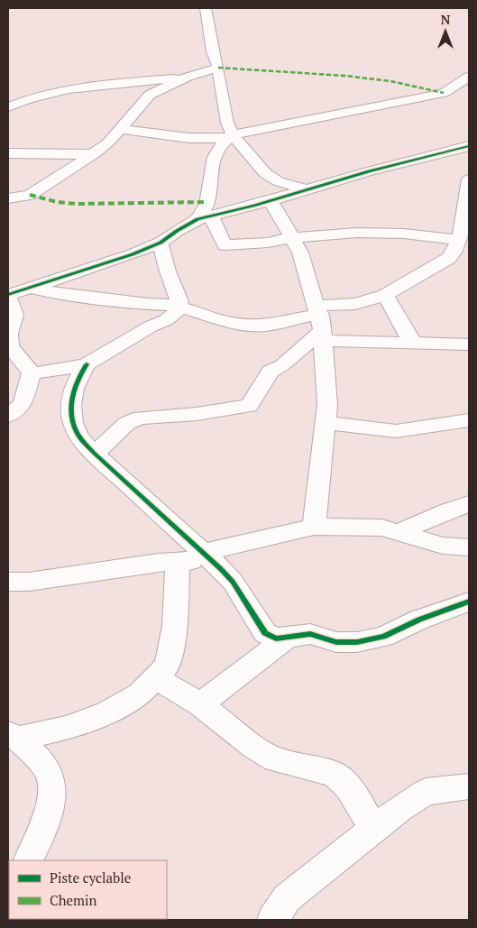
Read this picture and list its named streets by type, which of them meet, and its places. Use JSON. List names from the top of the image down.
{
  "legend": ["Piste cyclable", "Chemin"],
  "north": "top"
}
